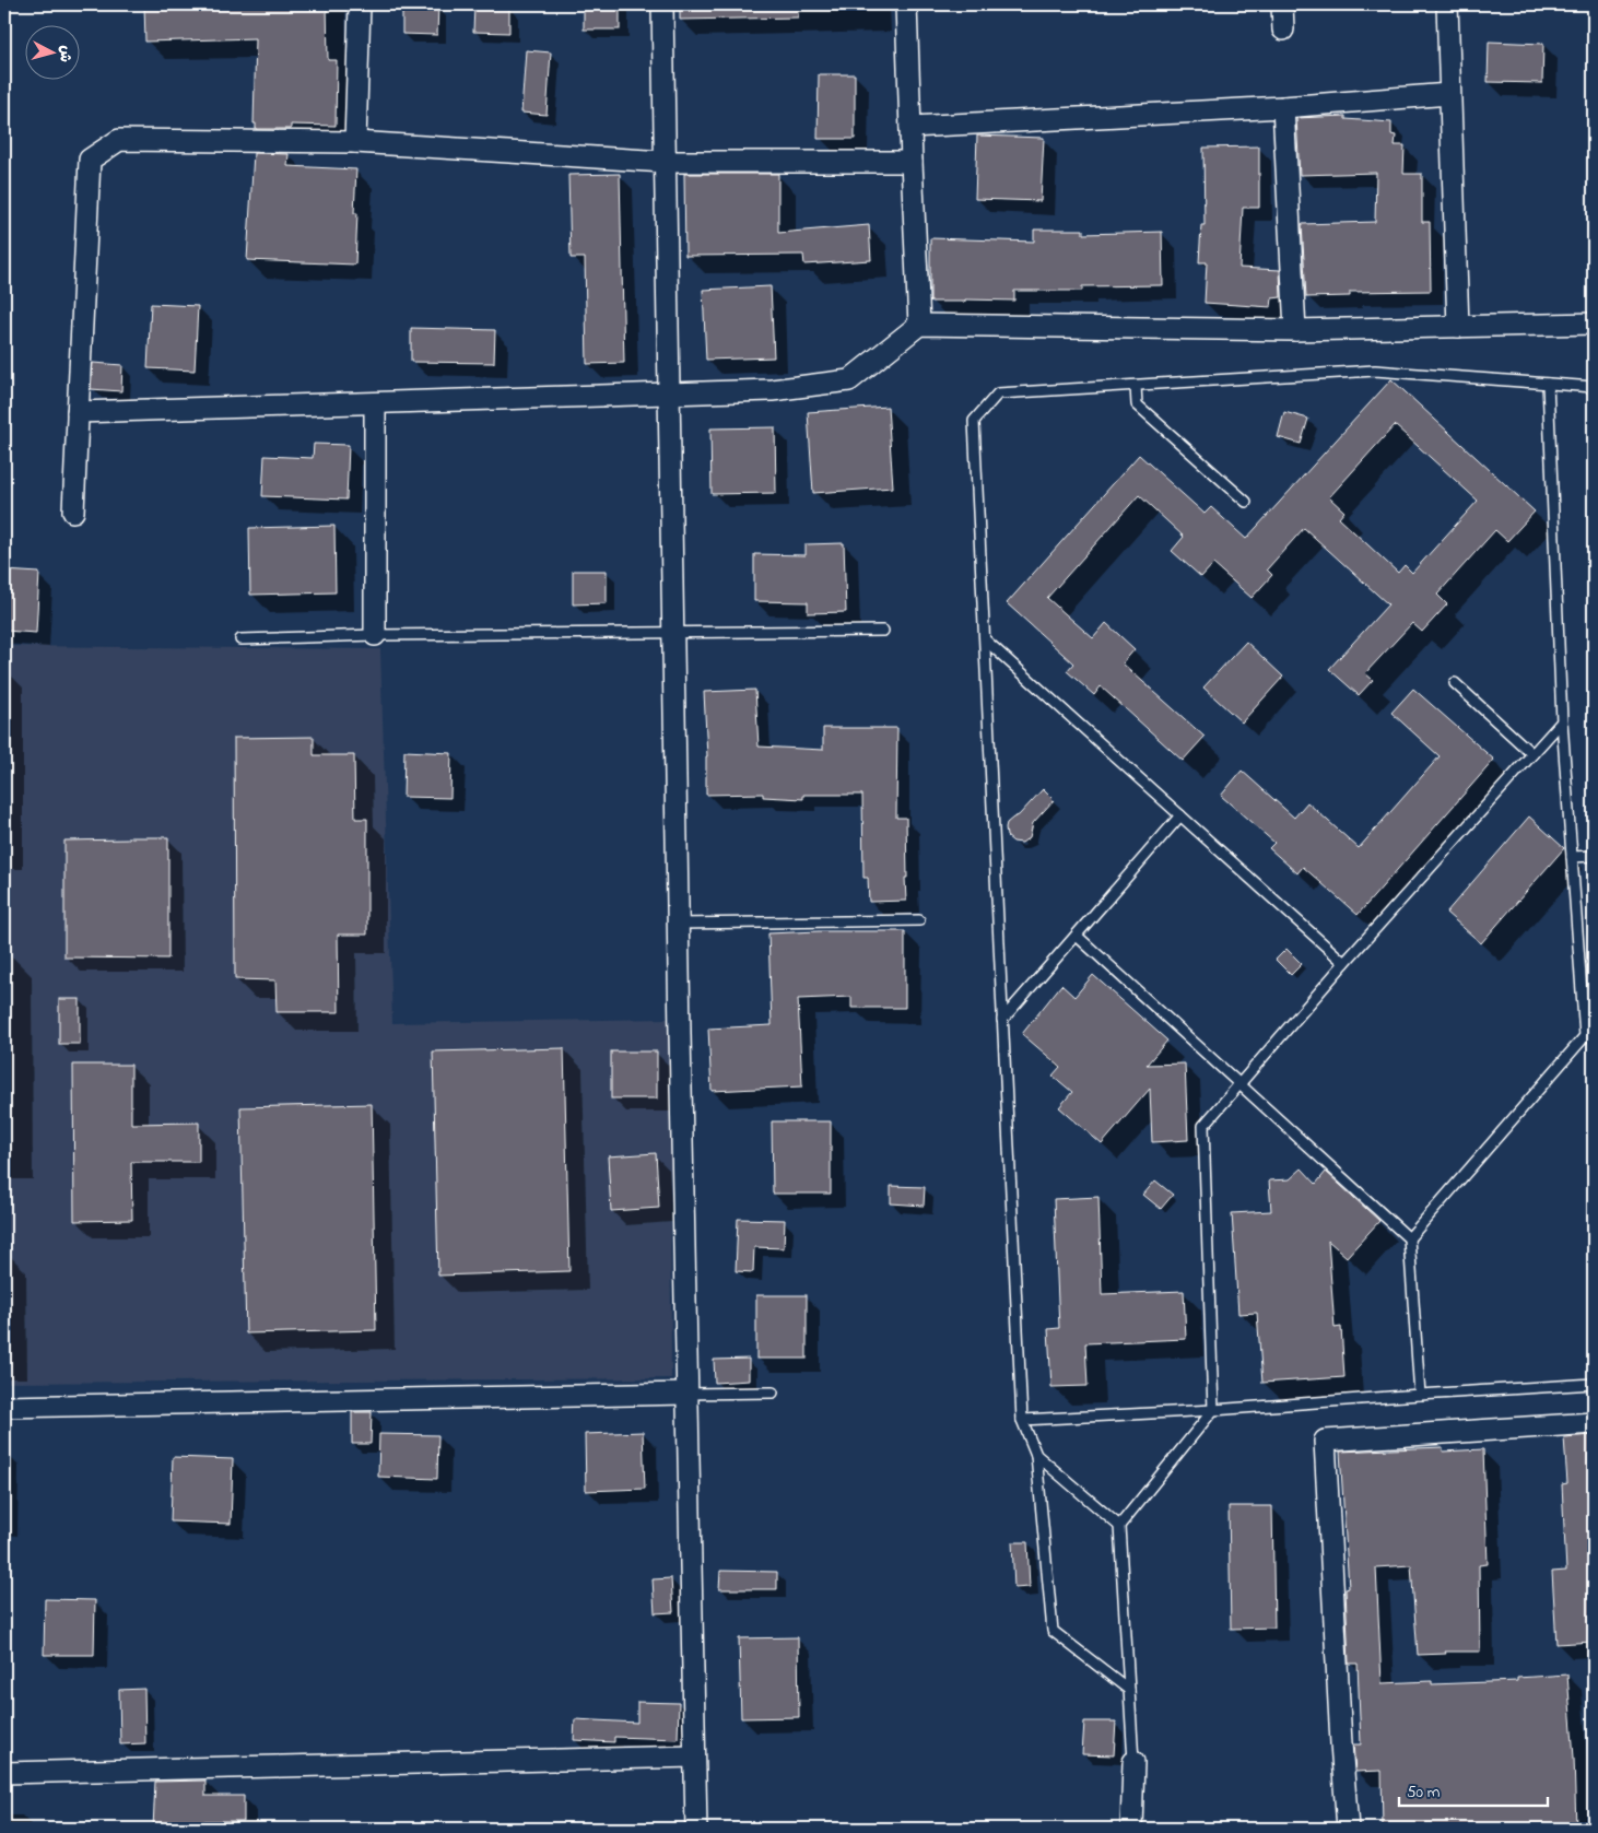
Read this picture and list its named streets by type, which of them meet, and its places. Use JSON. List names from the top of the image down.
{
  "scale_bar": "50 m",
  "north": "right"
}
